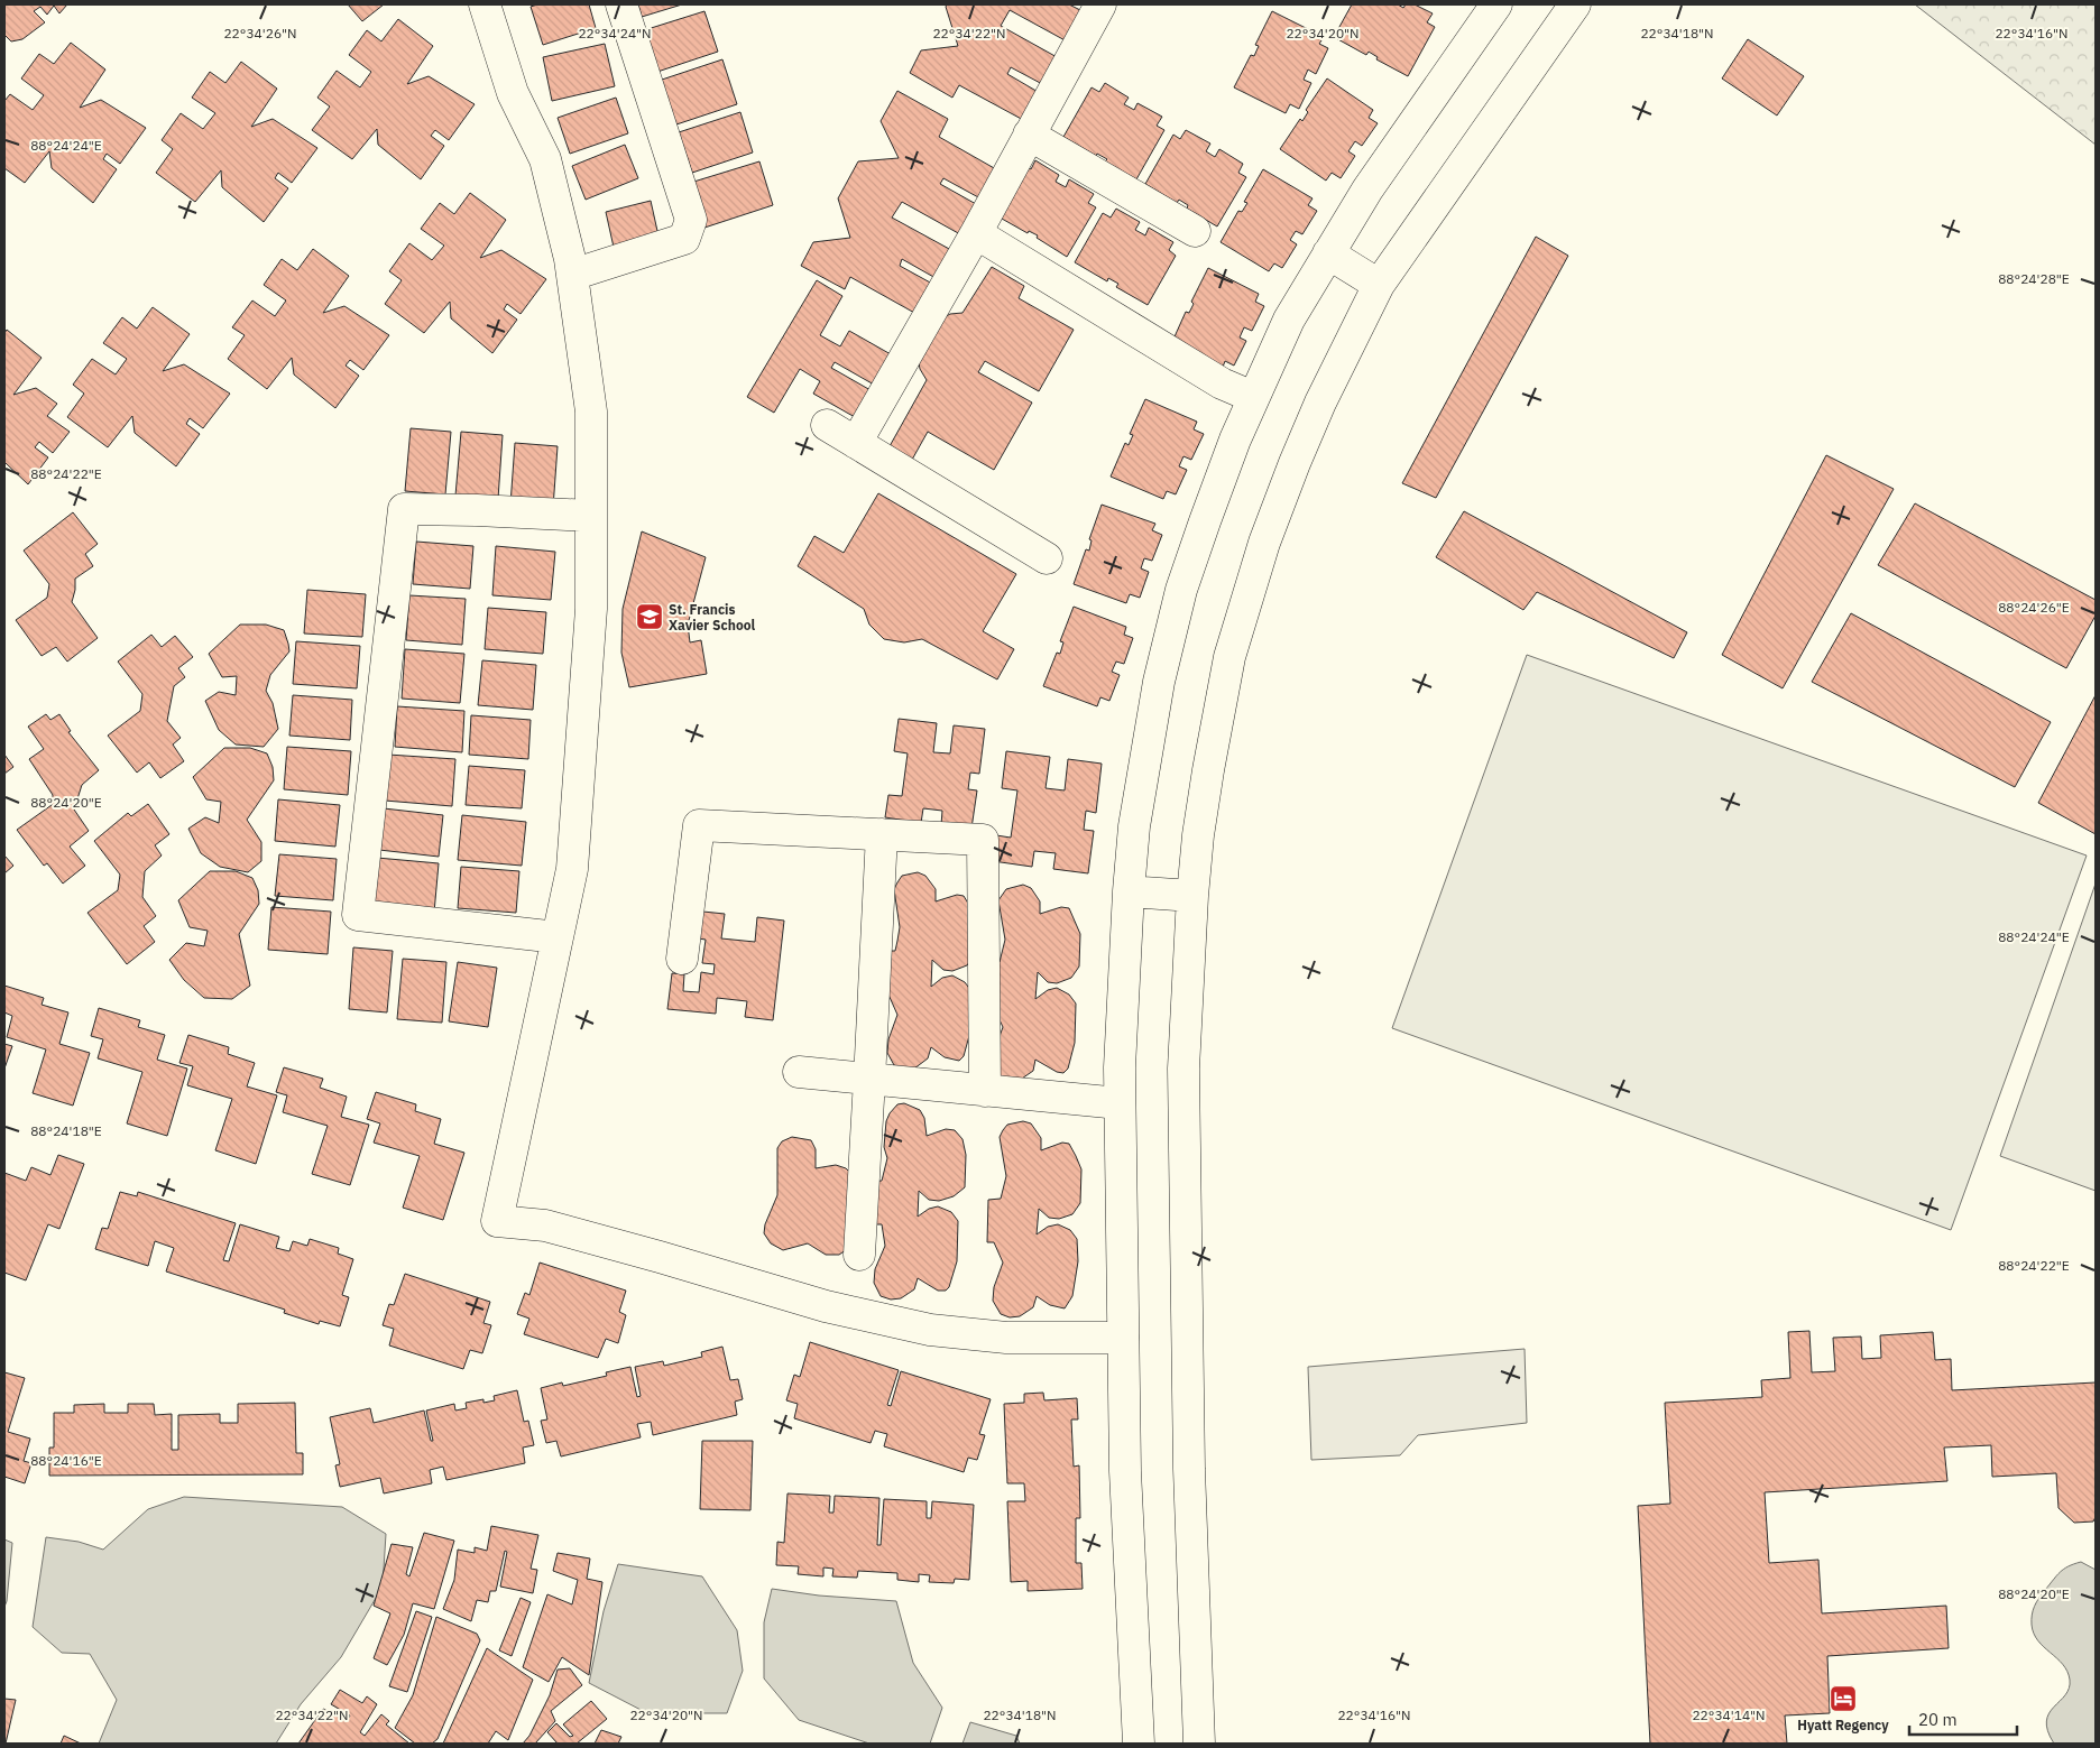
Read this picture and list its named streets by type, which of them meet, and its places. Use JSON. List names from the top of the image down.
{
  "places": {
    "school or university": ["St. Francis Xavier School"],
    "hotel": ["Hyatt Regency"]
  },
  "scale_bar": "20 m",
  "coordinates": [
    "22°34'26\"N",
    "22°34'24\"N",
    "22°34'22\"N",
    "22°34'20\"N",
    "22°34'18\"N",
    "22°34'16\"N",
    "88°24'24\"E",
    "88°24'28\"E",
    "88°24'22\"E",
    "88°24'26\"E",
    "88°24'20\"E",
    "88°24'18\"E",
    "88°24'16\"E",
    "22°34'14\"N"
  ]
}
